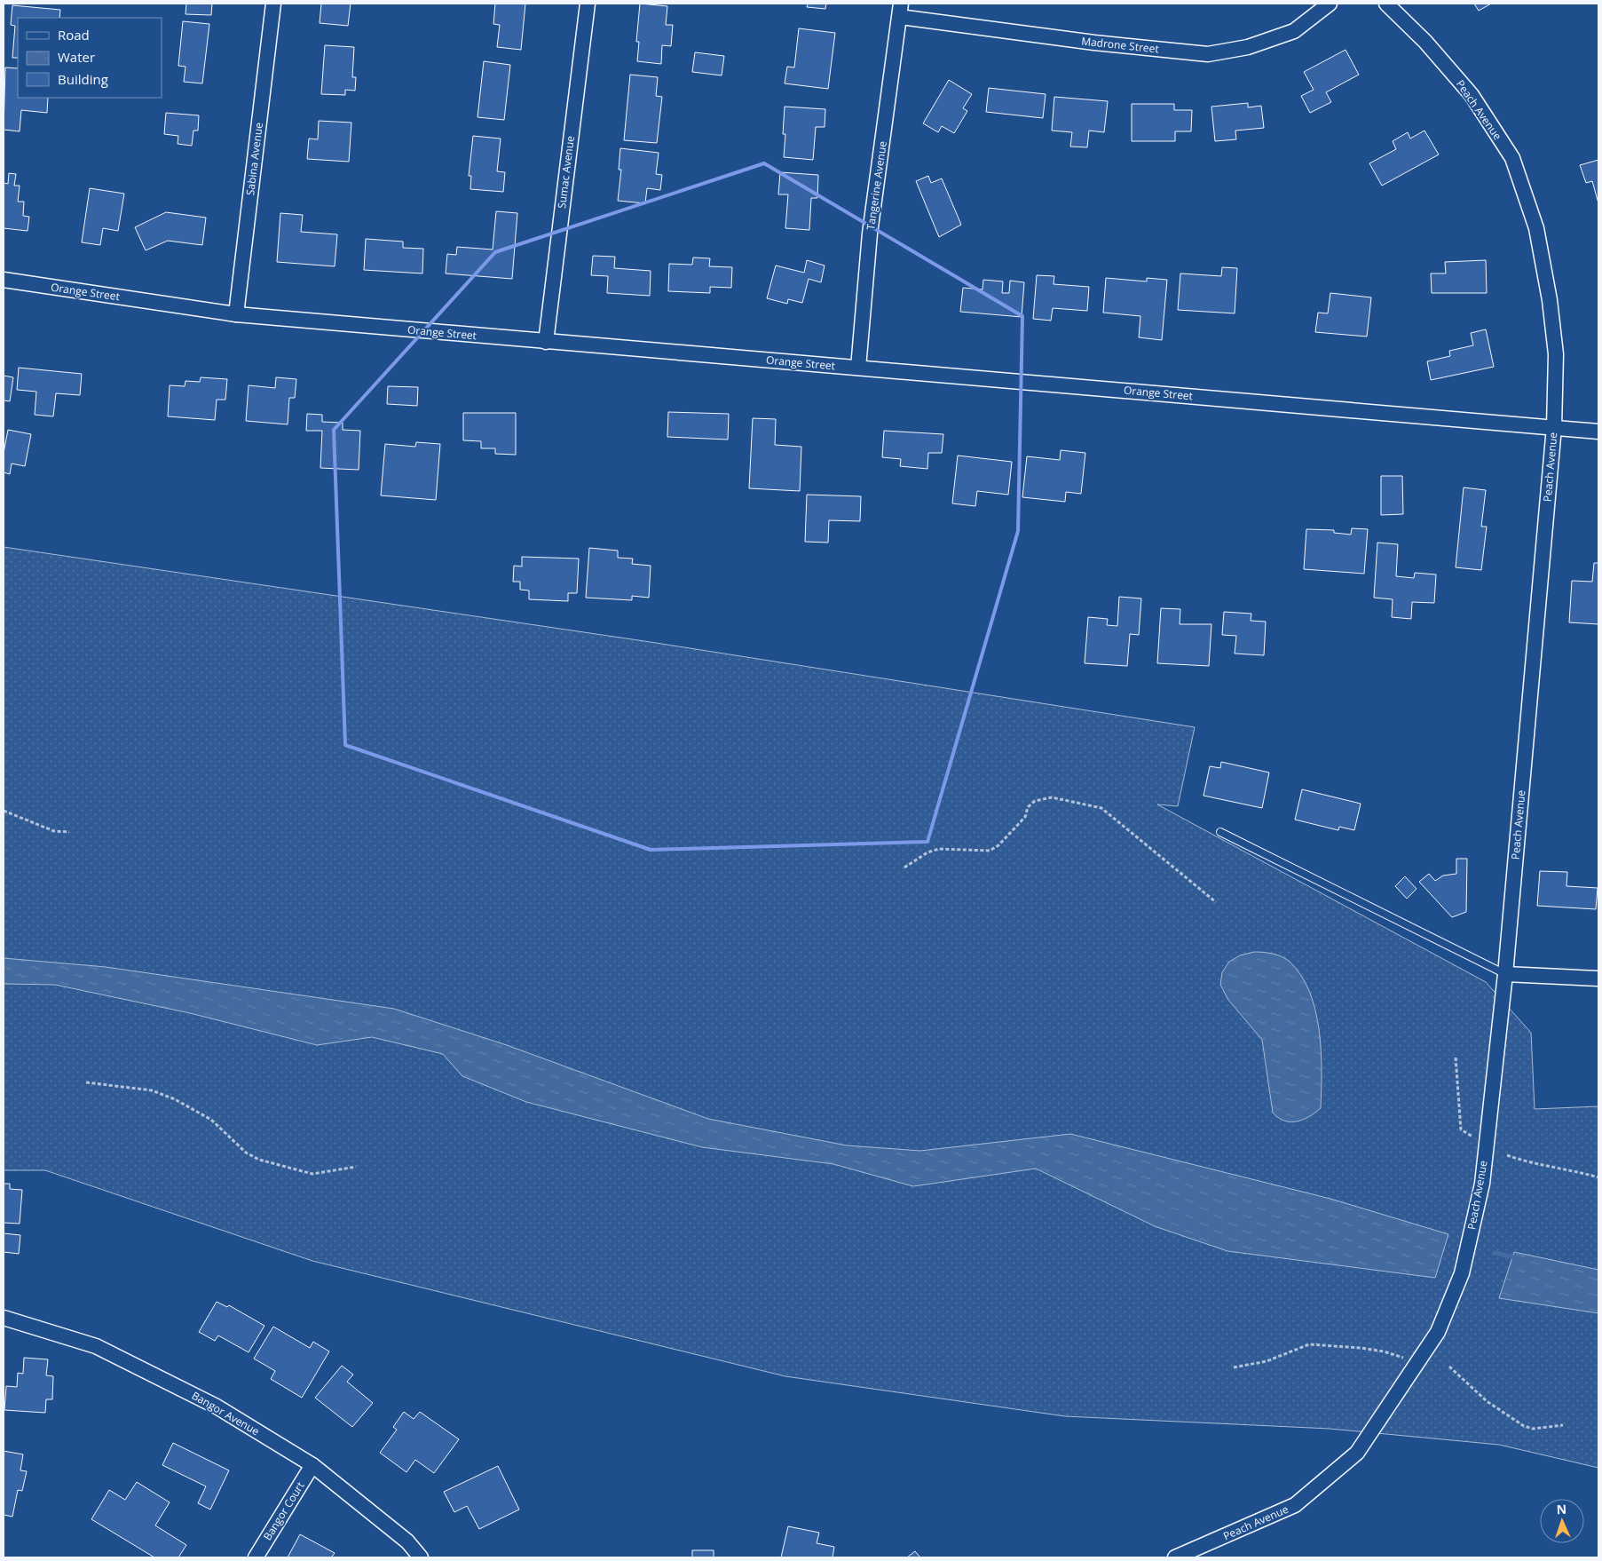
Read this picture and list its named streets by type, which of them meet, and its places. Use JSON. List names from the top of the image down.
{
  "streets": {
    "street": [
      "Madrone Street",
      "Peach Avenue",
      "Sabina Avenue",
      "Sumac Avenue",
      "Tangerine Avenue",
      "Orange Street",
      "Bangor Avenue",
      "Bangor Court"
    ]
  },
  "crossings": [
    ["Madrone Street", "Tangerine Avenue"],
    ["Peach Avenue", "Orange Street"],
    ["Sabina Avenue", "Orange Street"],
    ["Sumac Avenue", "Orange Street"],
    ["Tangerine Avenue", "Orange Street"],
    ["Bangor Avenue", "Bangor Court"]
  ],
  "legend": ["Road", "Water", "Building"],
  "north": "top"
}
